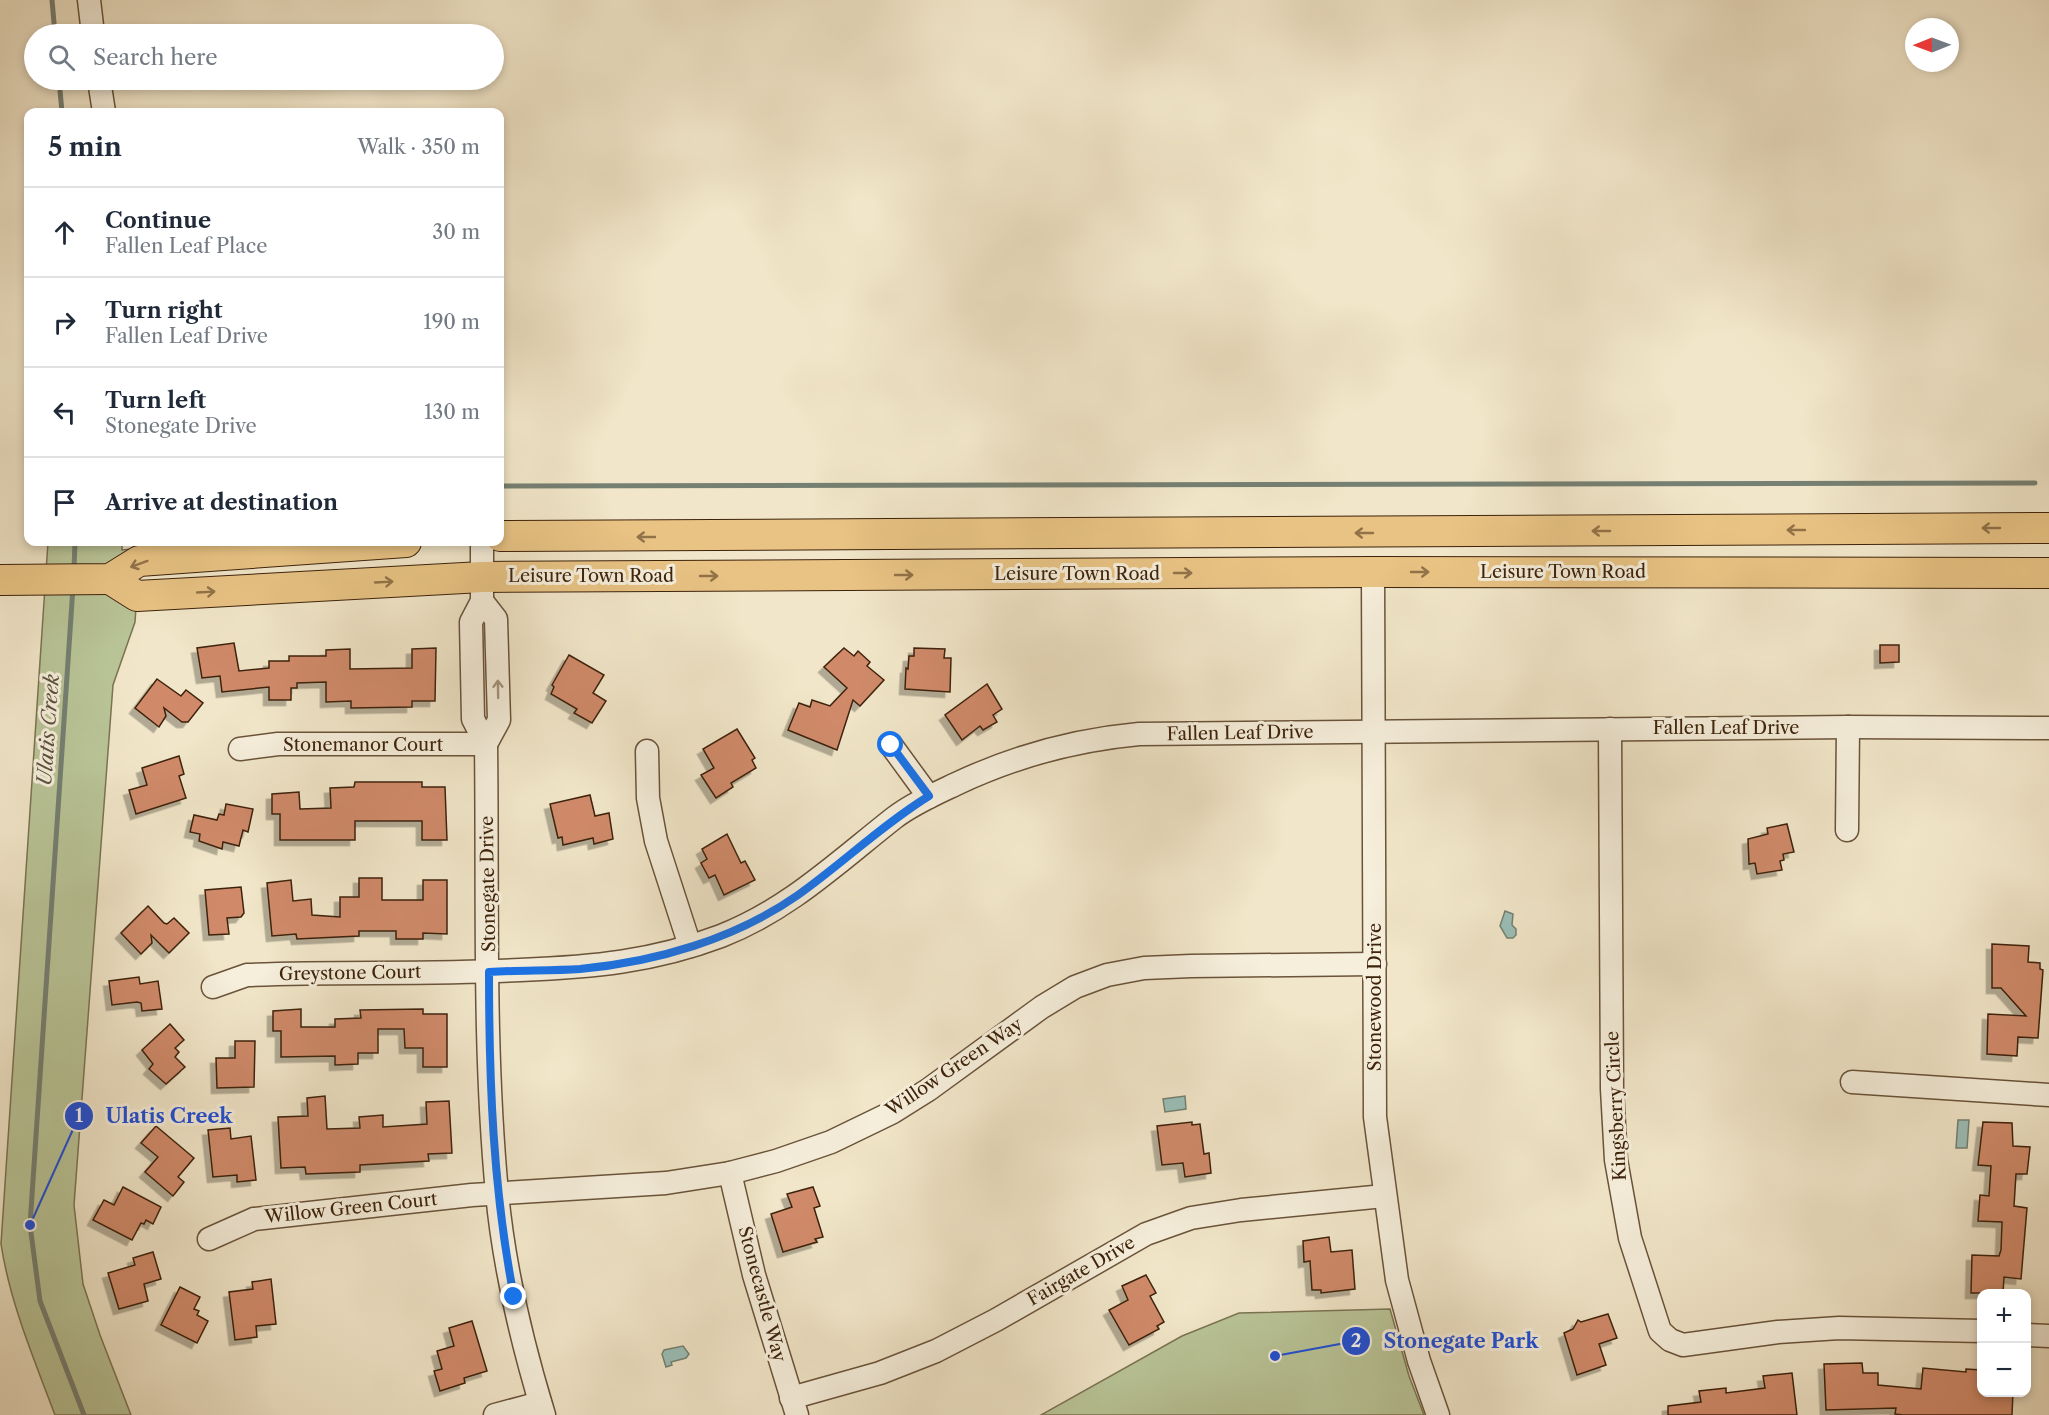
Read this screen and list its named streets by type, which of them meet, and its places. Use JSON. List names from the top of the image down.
{
  "streets": {
    "main road": ["Leisure Town Road"],
    "street": [
      "Fallen Leaf Drive",
      "Stonemanor Court",
      "Stonegate Drive",
      "Greystone Court",
      "Stonewood Drive",
      "Willow Green Way",
      "Kingsberry Circle",
      "Willow Green Court",
      "Fairgate Drive",
      "Stonecastle Way"
    ]
  },
  "crossings": [
    ["Leisure Town Road", "Stonegate Drive"],
    ["Leisure Town Road", "Stonewood Drive"],
    ["Fallen Leaf Drive", "Stonegate Drive"],
    ["Fallen Leaf Drive", "Greystone Court"],
    ["Fallen Leaf Drive", "Stonewood Drive"],
    ["Fallen Leaf Drive", "Kingsberry Circle"],
    ["Stonemanor Court", "Stonegate Drive"],
    ["Stonegate Drive", "Greystone Court"],
    ["Stonegate Drive", "Willow Green Way"],
    ["Stonegate Drive", "Willow Green Court"],
    ["Stonewood Drive", "Willow Green Way"],
    ["Stonewood Drive", "Fairgate Drive"],
    ["Willow Green Way", "Willow Green Court"],
    ["Willow Green Way", "Stonecastle Way"],
    ["Fairgate Drive", "Stonecastle Way"]
  ],
  "water": ["Ulatis Creek"],
  "places": ["Ulatis Creek", "Stonegate Park"],
  "north": "left",
  "page": {
    "search": "Search here",
    "heading": ["5 min", "Walk · 350 m"],
    "list": [
      ["Continue", "Fallen Leaf Place", "30 m"],
      ["Turn right", "Fallen Leaf Drive", "190 m"],
      ["Turn left", "Stonegate Drive", "130 m"],
      "Arrive at destination"
    ],
    "map_buttons": ["+", "−"]
  }
}
